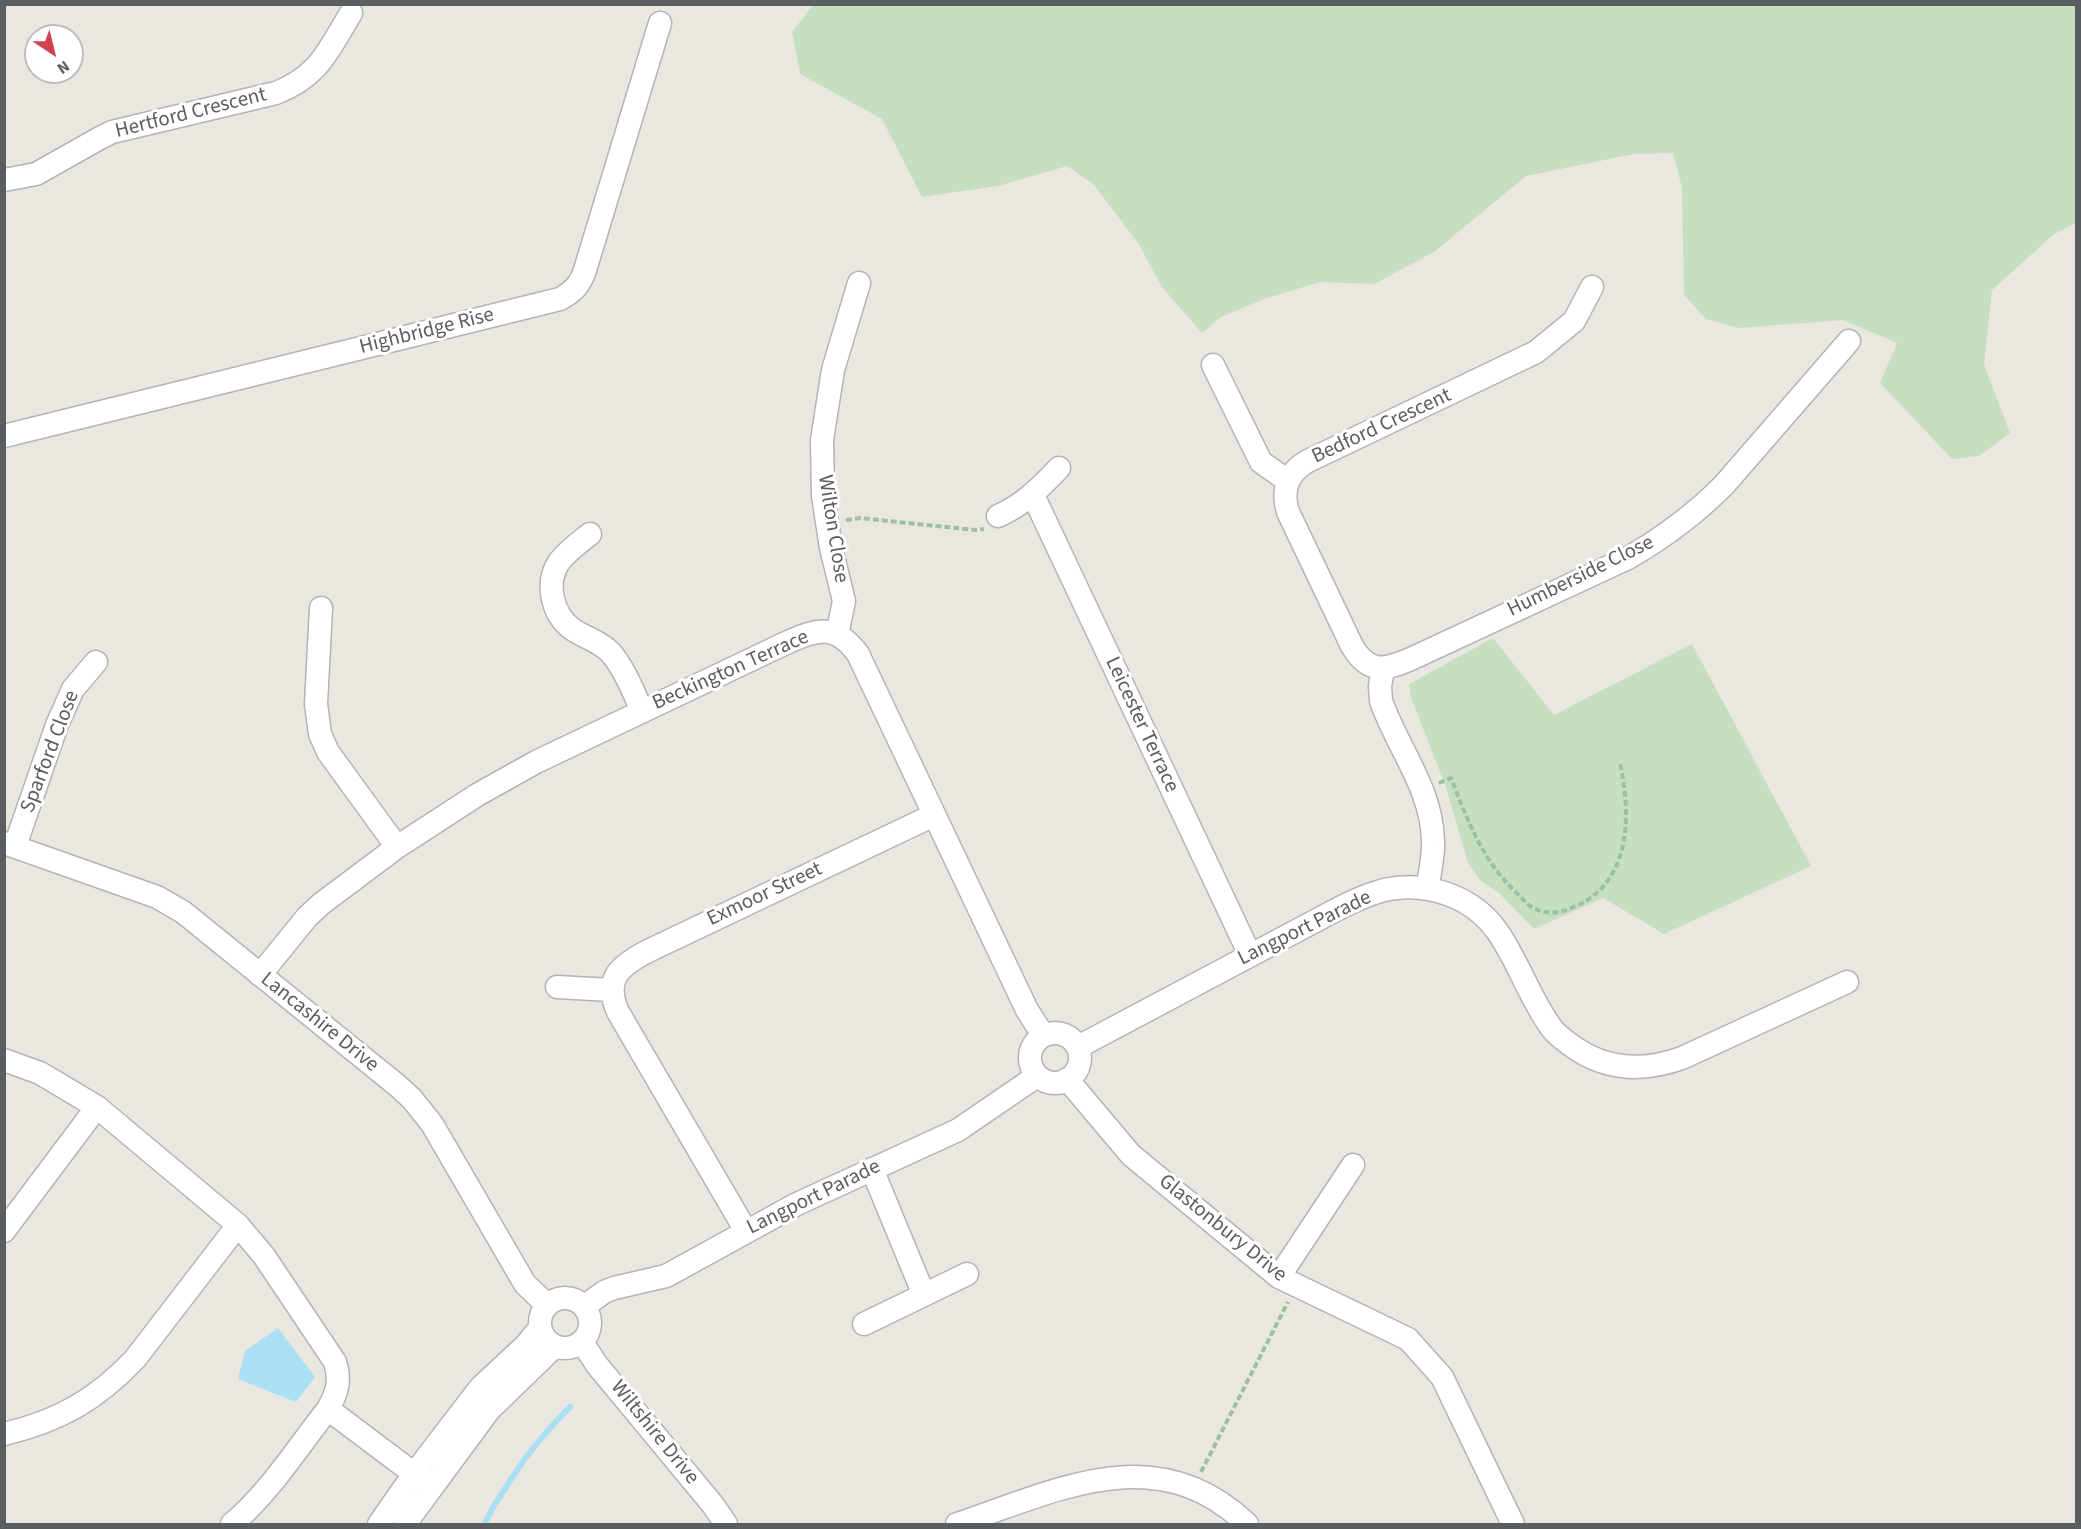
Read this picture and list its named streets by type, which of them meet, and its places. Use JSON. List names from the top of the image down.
{
  "streets": {
    "street": [
      "Hertford Crescent",
      "Highbridge Rise",
      "Bedford Crescent",
      "Wilton Close",
      "Humberside Close",
      "Beckington Terrace",
      "Leicester Terrace",
      "Sparford Close",
      "Exmoor Street",
      "Langport Parade",
      "Lancashire Drive",
      "Glastonbury Drive",
      "Wiltshire Drive"
    ]
  },
  "crossings": [
    ["Wilton Close", "Beckington Terrace"],
    ["Beckington Terrace", "Exmoor Street"],
    ["Beckington Terrace", "Langport Parade"],
    ["Beckington Terrace", "Lancashire Drive"],
    ["Beckington Terrace", "Glastonbury Drive"],
    ["Leicester Terrace", "Langport Parade"],
    ["Sparford Close", "Lancashire Drive"],
    ["Langport Parade", "Lancashire Drive"],
    ["Langport Parade", "Glastonbury Drive"],
    ["Langport Parade", "Wiltshire Drive"],
    ["Lancashire Drive", "Wiltshire Drive"]
  ],
  "north": "bottom right"
}
